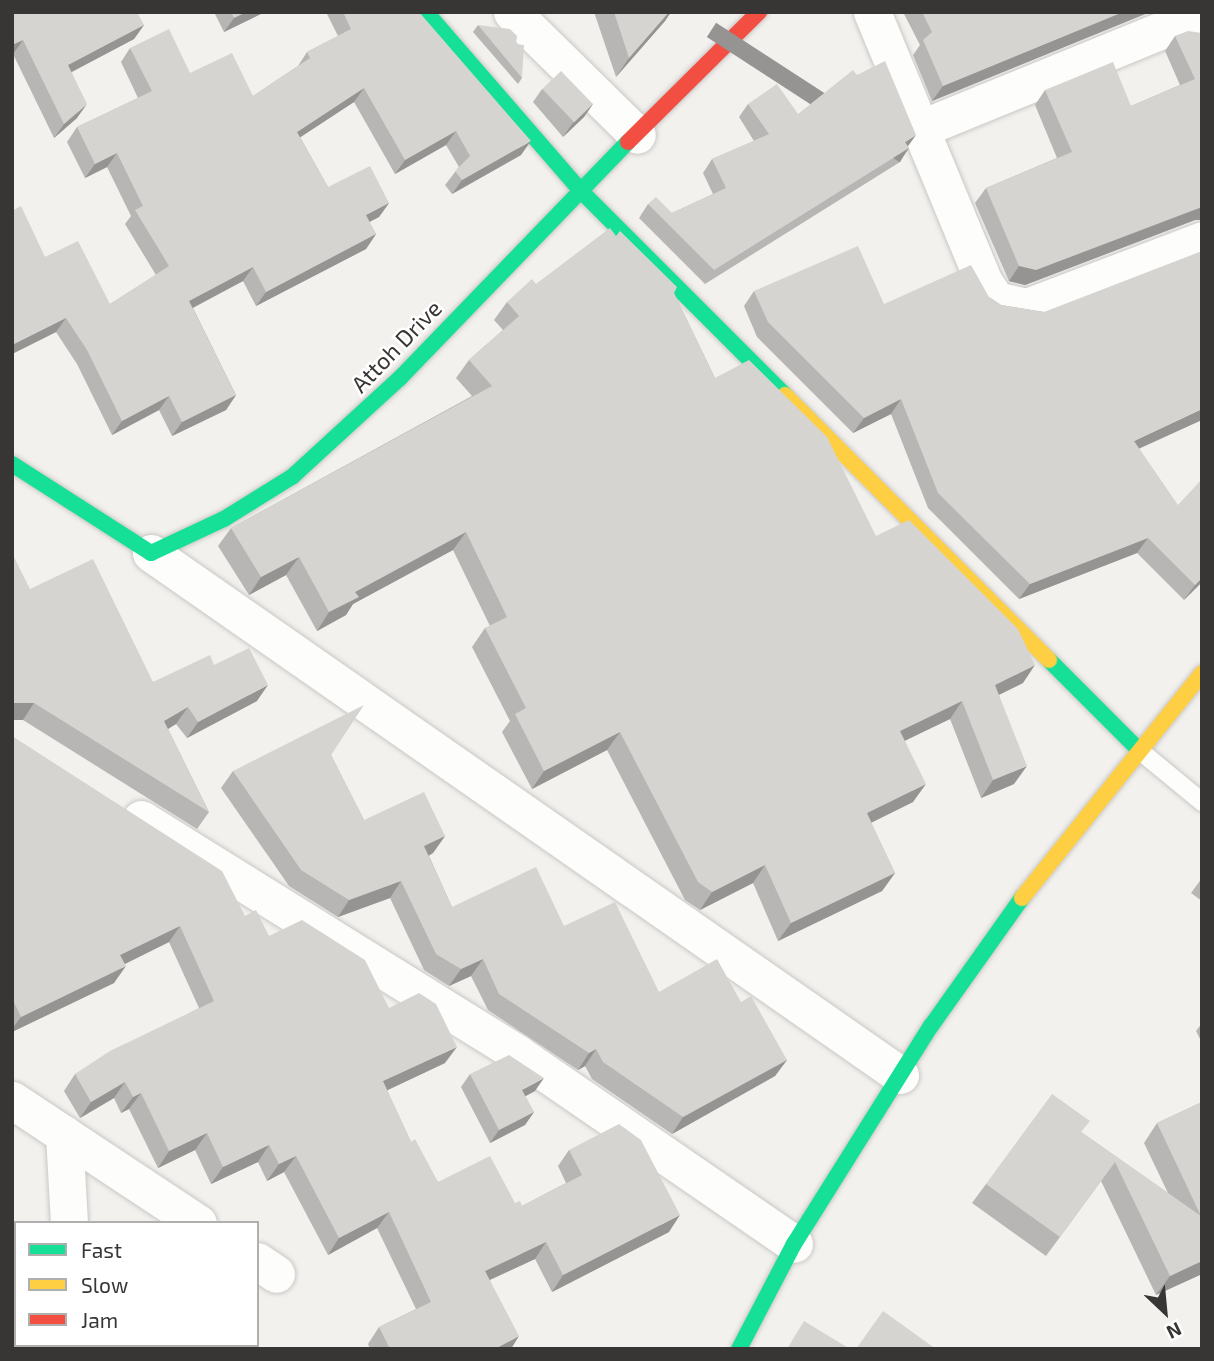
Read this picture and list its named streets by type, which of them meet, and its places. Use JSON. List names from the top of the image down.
{
  "streets": {
    "main road": ["Attoh Drive"]
  },
  "legend": ["Fast", "Slow", "Jam"],
  "north": "bottom right"
}
